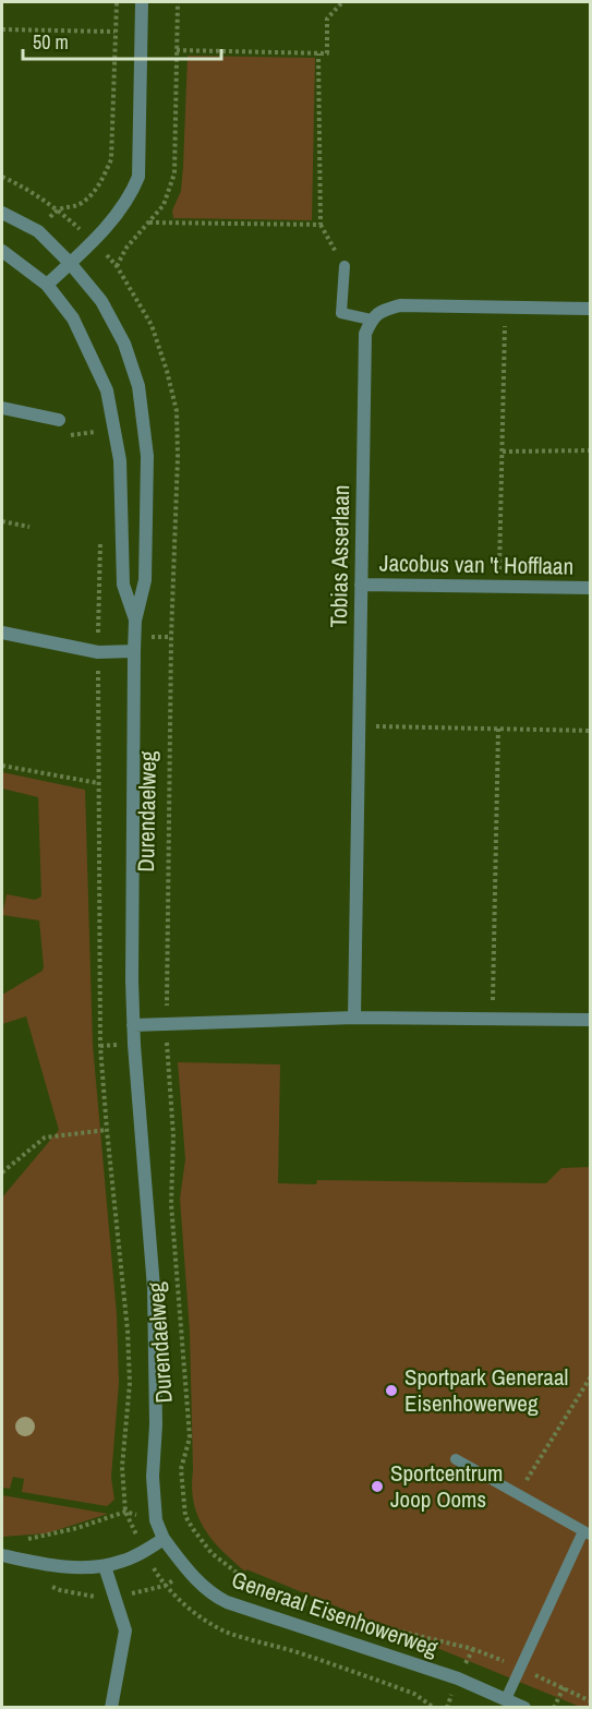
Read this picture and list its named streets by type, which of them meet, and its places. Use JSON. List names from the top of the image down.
{
  "streets": {
    "street": [
      "Tobias Asserlaan",
      "Jacobus van 't Hofflaan",
      "Durendaelweg",
      "Generaal Eisenhowerweg"
    ]
  },
  "crossings": [
    ["Tobias Asserlaan", "Jacobus van 't Hofflaan"],
    ["Durendaelweg", "Generaal Eisenhowerweg"]
  ],
  "places": ["Sportpark Generaal Eisenhowerweg", "Sportcentrum Joop Ooms"],
  "scale_bar": "50 m"
}
